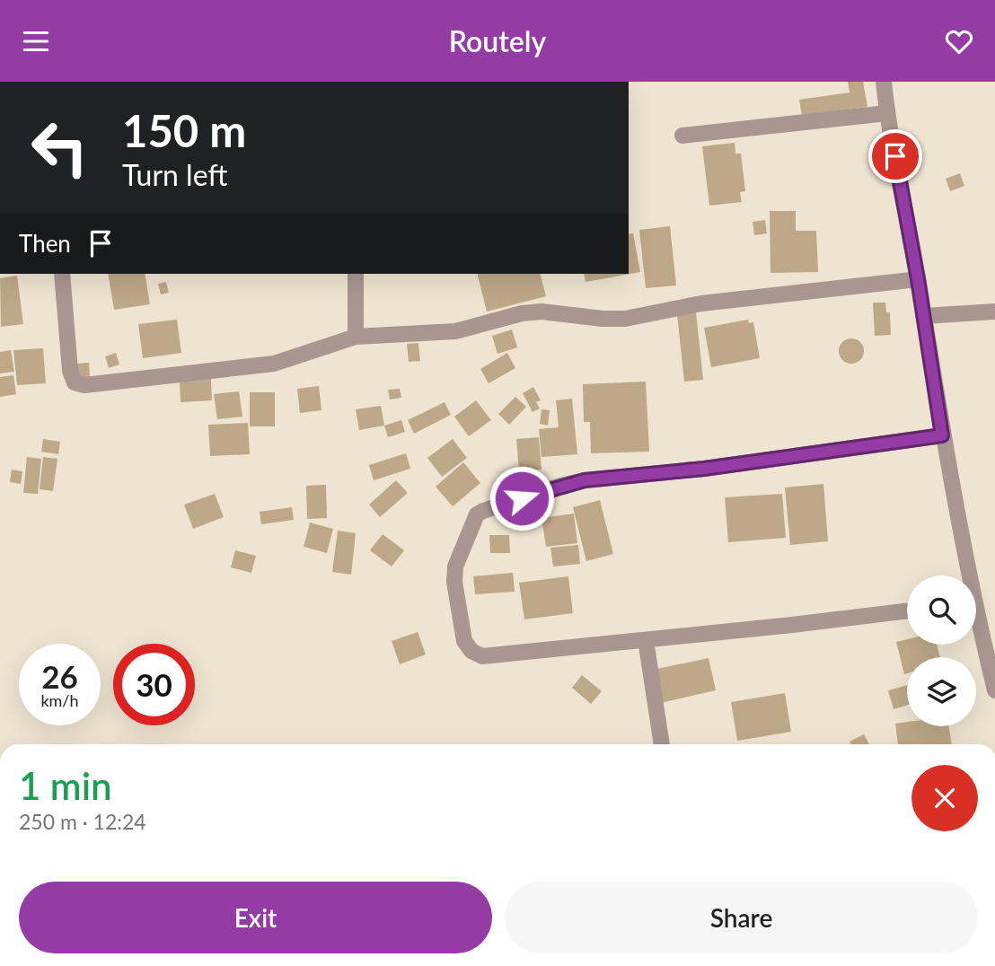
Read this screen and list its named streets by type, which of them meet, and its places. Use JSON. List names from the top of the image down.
{
  "page": {
    "header": "Routely",
    "turn": ["150 m", "Turn left"],
    "then": "Then",
    "speed": "26 km/h",
    "limit": "30",
    "heading": ["1 min", "250 m · 12:24"],
    "buttons": ["Exit", "Share"]
  }
}
